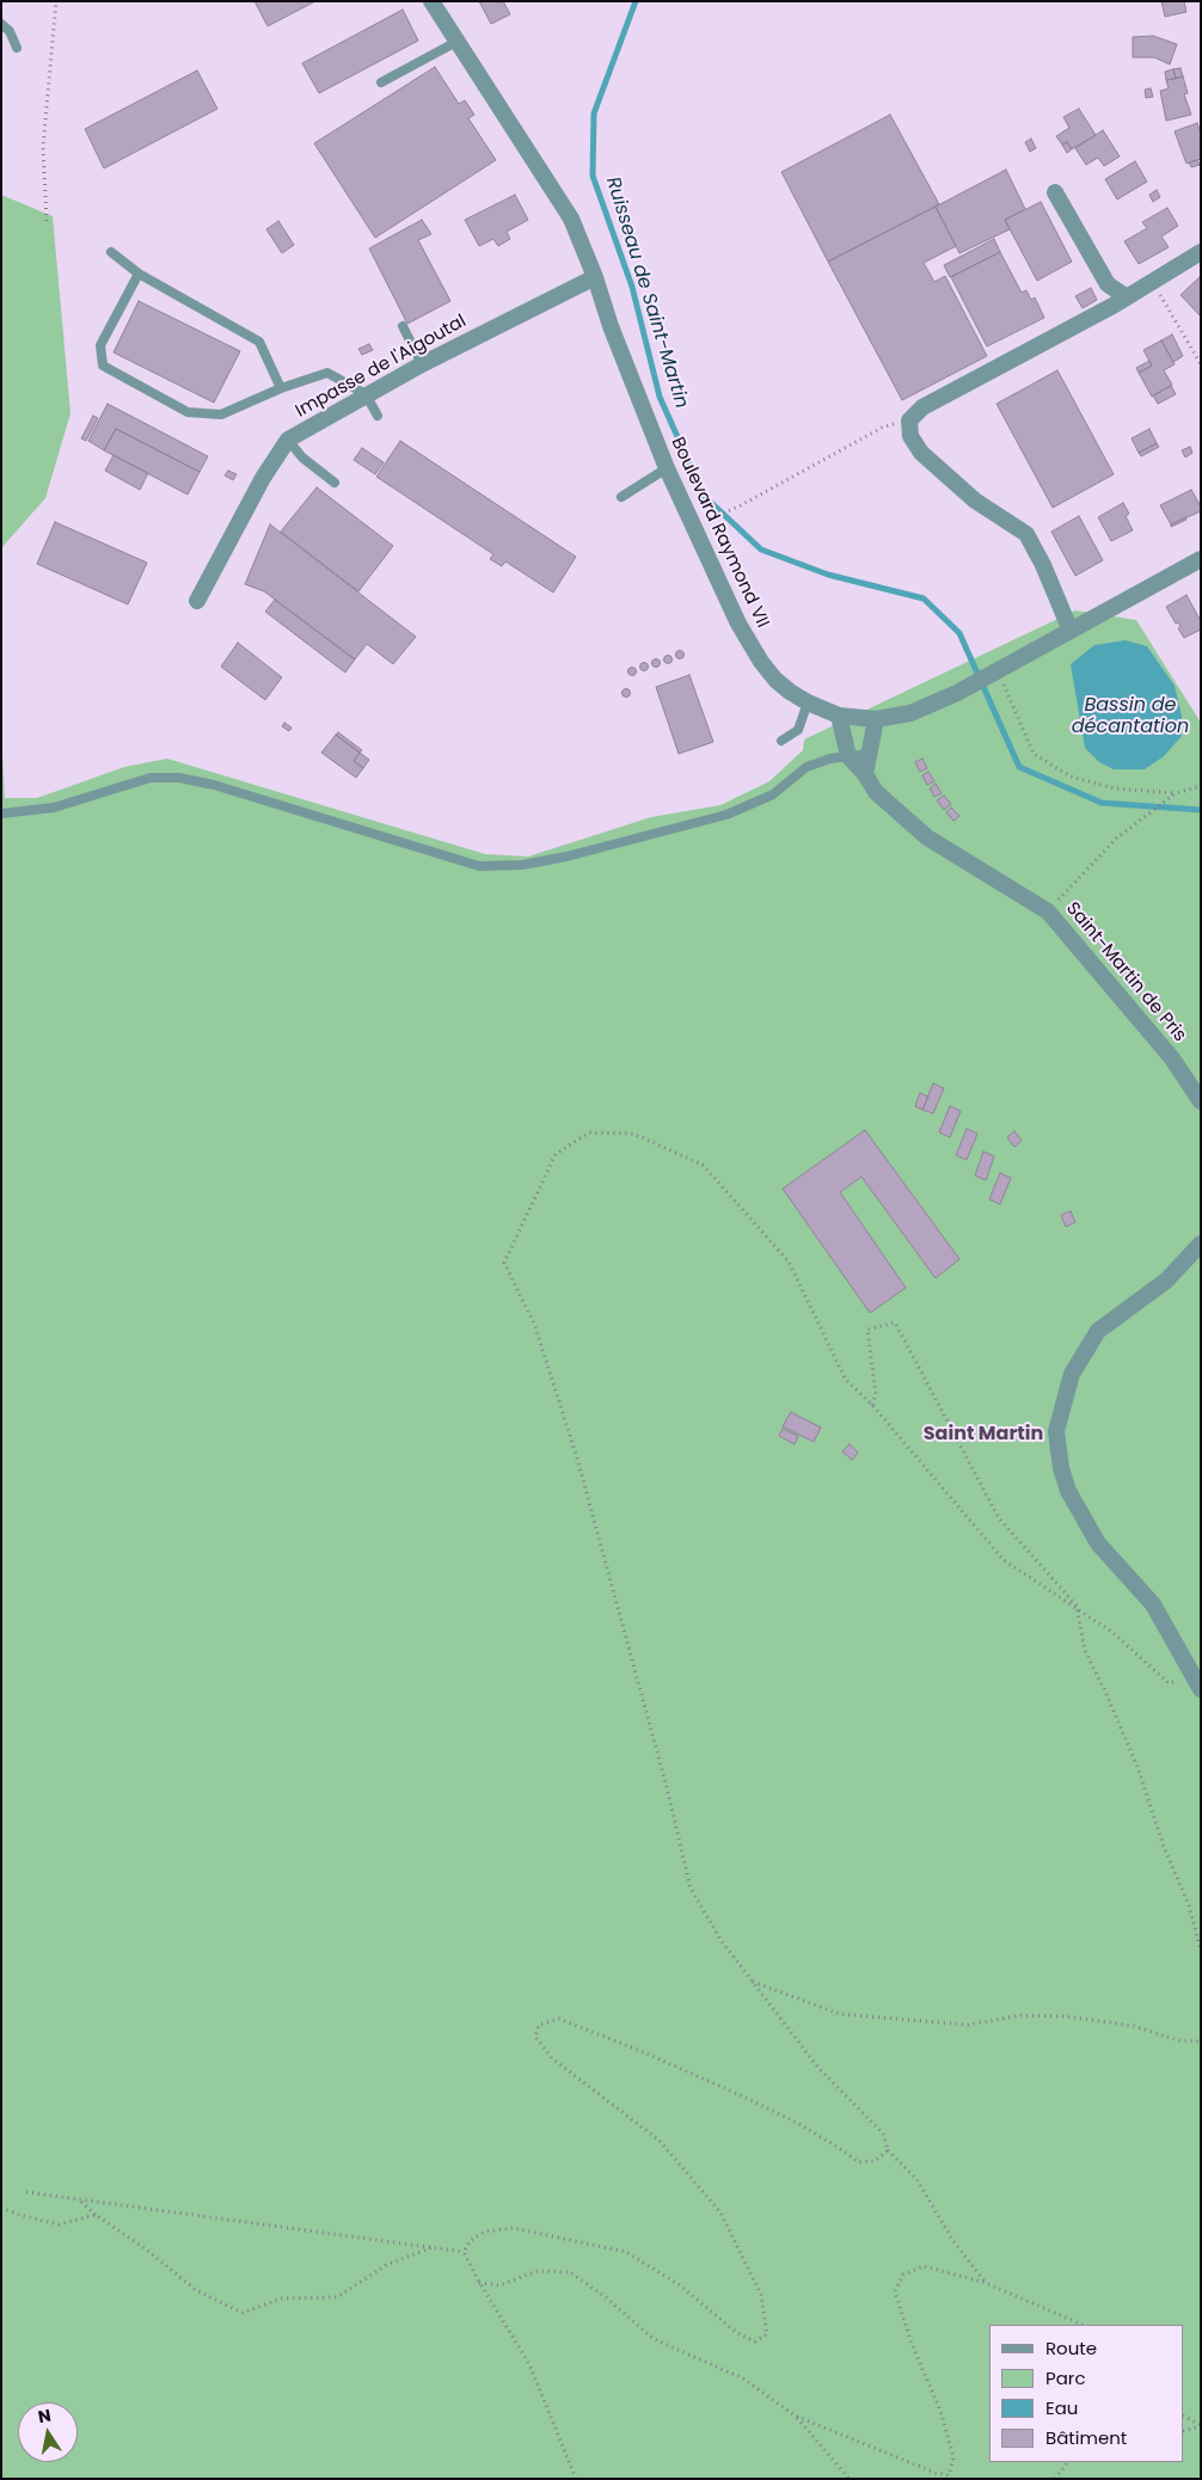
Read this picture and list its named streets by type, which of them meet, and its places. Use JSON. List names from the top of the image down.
{
  "streets": {
    "street": ["Impasse de l'Aigoutal", "Boulevard Raymond VII", "Saint-Martin de Pris"]
  },
  "crossings": [
    ["Impasse de l'Aigoutal", "Boulevard Raymond VII"]
  ],
  "districts": ["Saint Martin"],
  "water": ["Ruisseau de Saint-Martin", "Bassin de décantation"],
  "legend": [
    "Route",
    "Parc",
    "Eau",
    "Bâtiment"
  ],
  "north": "top"
}
